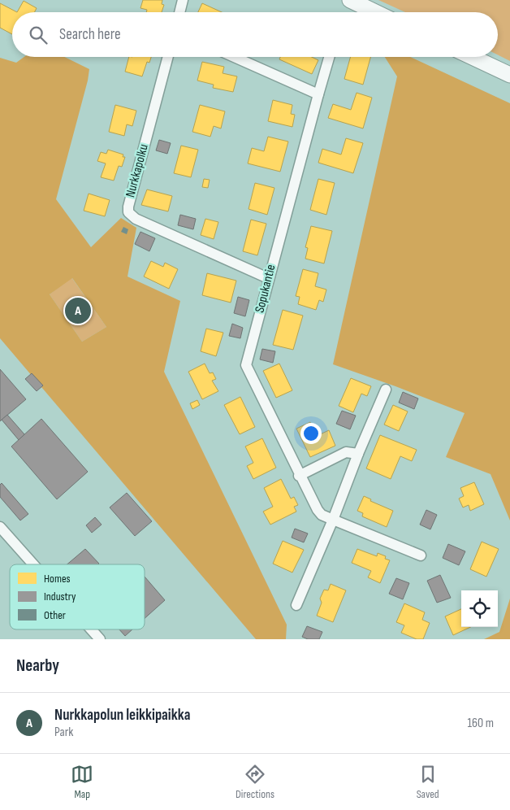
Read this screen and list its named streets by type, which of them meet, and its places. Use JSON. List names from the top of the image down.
{
  "streets": {
    "street": ["Nurkkapolku", "Sopukantie"]
  },
  "crossings": [
    ["Nurkkapolku", "Sopukantie"]
  ],
  "legend": ["Homes", "Industry", "Other"],
  "page": {
    "search": "Search here",
    "pins": "A",
    "heading": "Nearby",
    "list": [
      {
        "mark": "A",
        "name": "Nurkkapolun leikkipaikka",
        "note": "Park",
        "value": "160 m"
      }
    ],
    "nav": ["Map", "Directions", "Saved"]
  }
}
